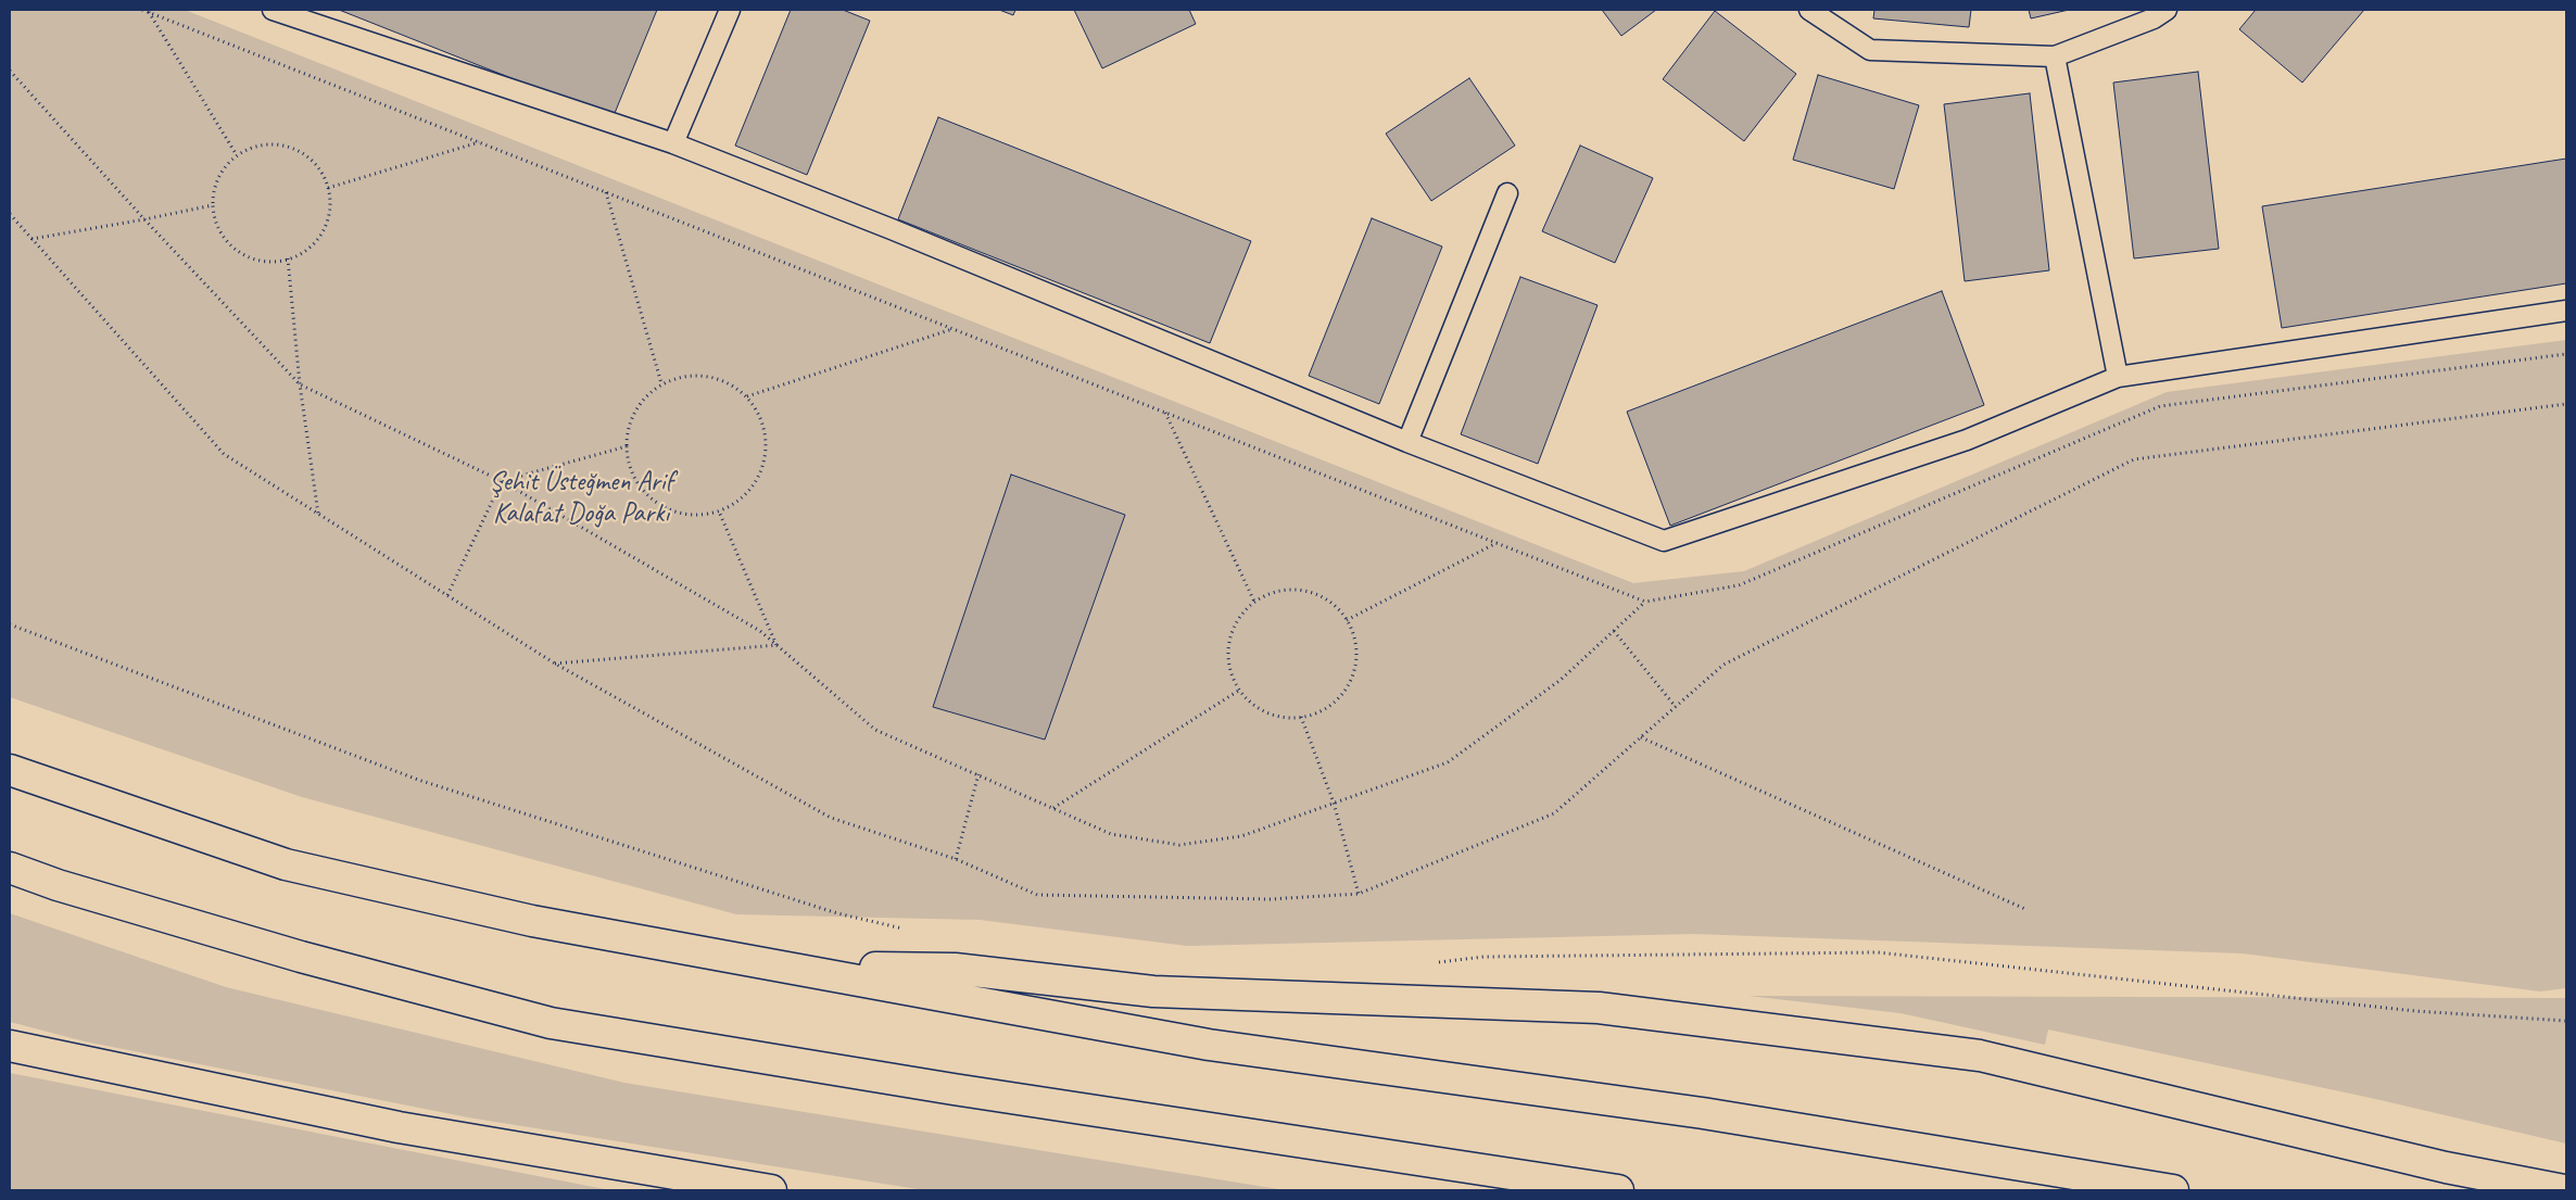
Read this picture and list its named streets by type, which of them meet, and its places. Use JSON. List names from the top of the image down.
{
  "parks": ["Şehit Üsteğmen Arif Kalafat Doğa Parkı"]
}
